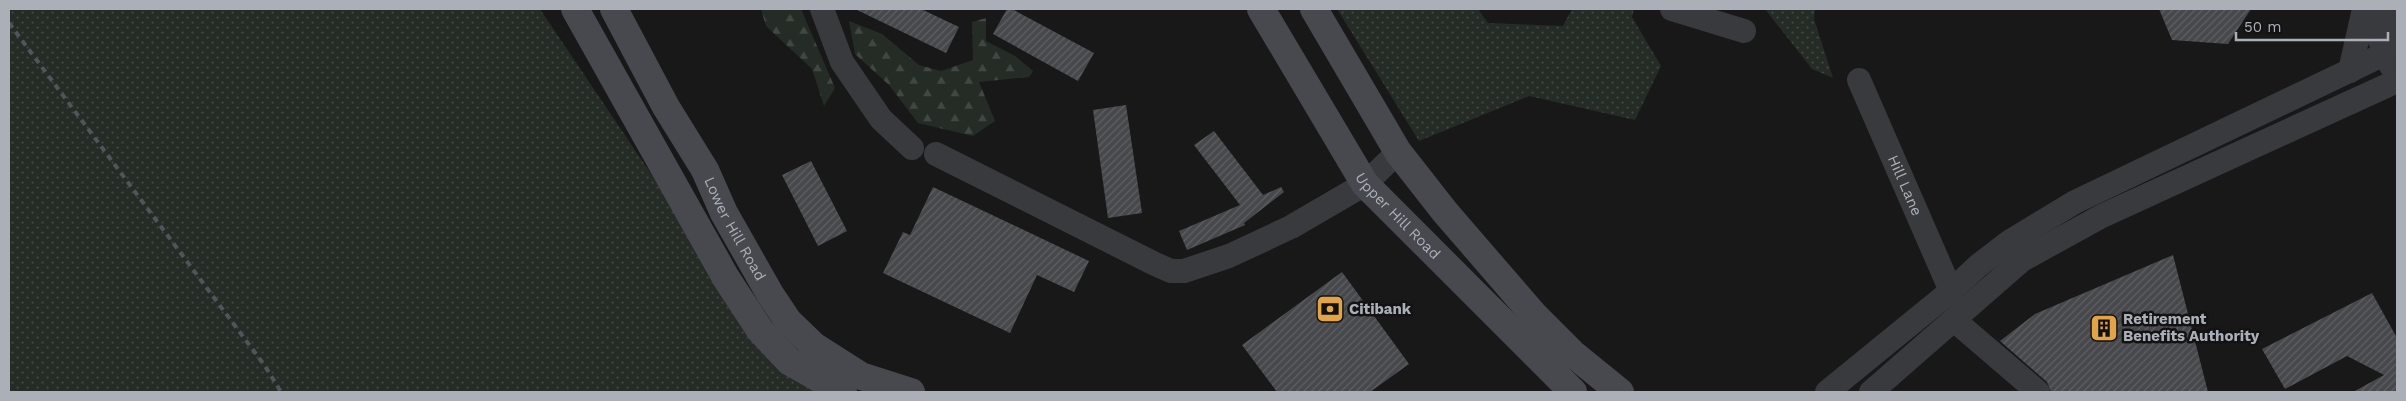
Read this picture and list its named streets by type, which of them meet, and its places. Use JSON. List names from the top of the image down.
{
  "streets": {
    "street": ["Hill Lane", "Upper Hill Road", "Lower Hill Road"]
  },
  "places": {
    "bank": ["Citibank"],
    "building": ["Retirement Benefits Authority"]
  },
  "scale_bar": "50 m"
}
